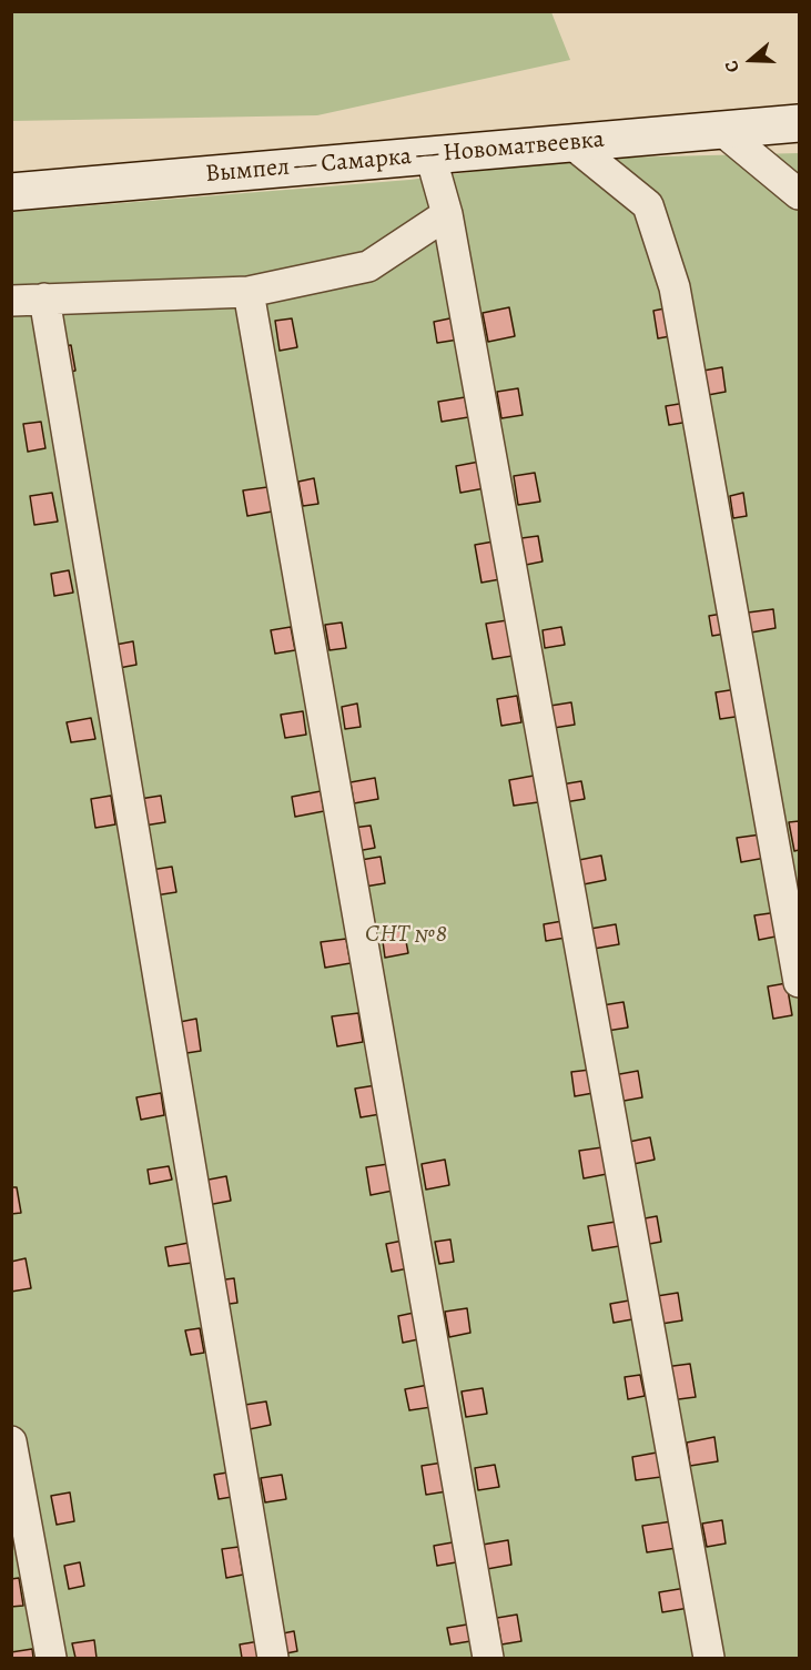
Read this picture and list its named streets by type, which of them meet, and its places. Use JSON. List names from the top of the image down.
{
  "streets": {
    "main road": ["Вымпел — Самарка — Новоматвеевка"]
  },
  "parks": ["СНТ №8"],
  "north": "left"
}
